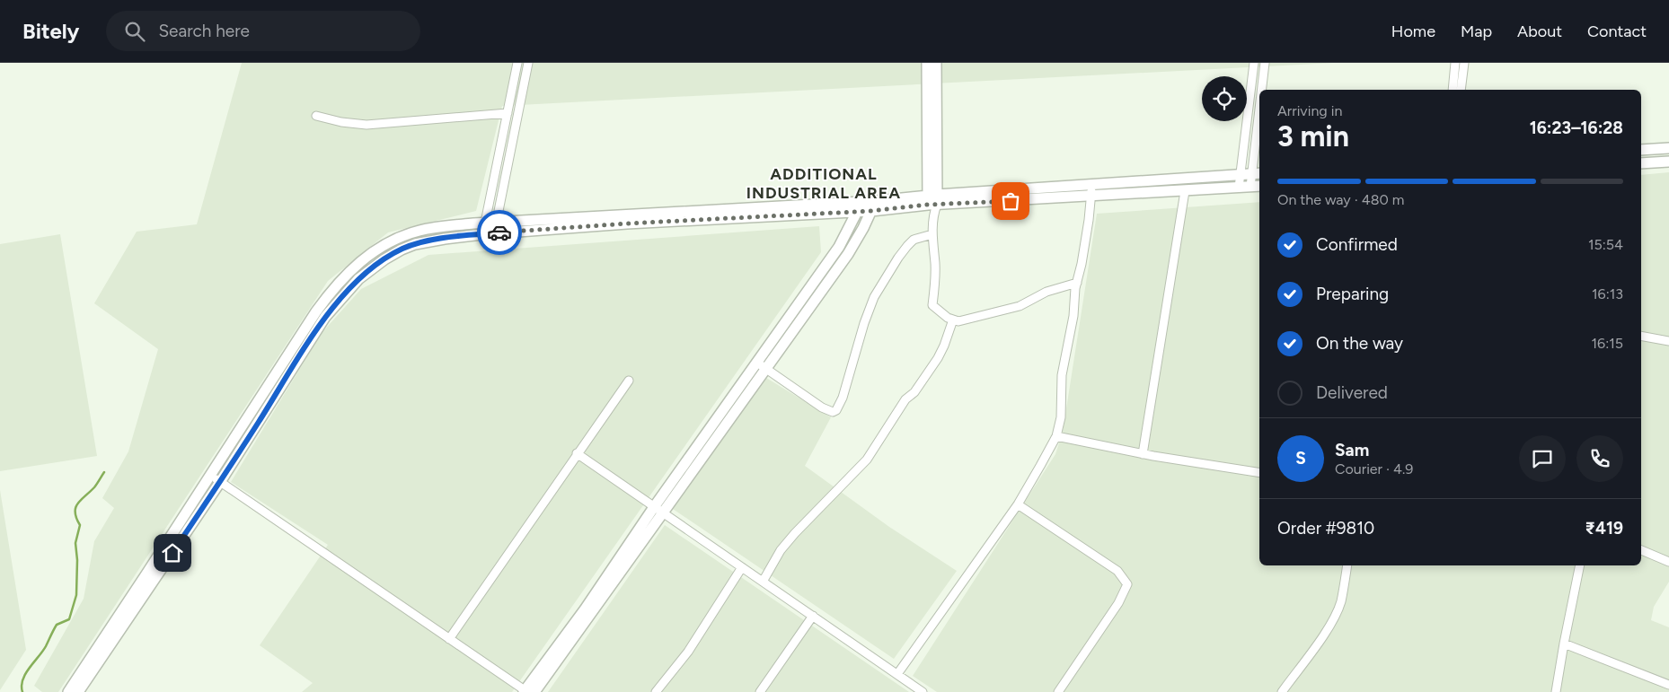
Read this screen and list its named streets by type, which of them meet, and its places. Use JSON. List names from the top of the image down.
{
  "districts": ["ADDITIONAL INDUSTRIAL AREA"],
  "page": {
    "header": "Bitely",
    "search": "Search here",
    "nav": [
      "Home",
      "Map",
      "About",
      "Contact"
    ],
    "heading": ["3 min", "Arriving in", "16:23–16:28"],
    "panel": [
      "Sam",
      "Courier · 4.9",
      "Order #9810",
      "₹419"
    ],
    "bar": "On the way · 480 m",
    "list": [
      ["Confirmed", "15:54"],
      ["Preparing", "16:13"],
      ["On the way", "16:15"],
      "Delivered"
    ],
    "round": "S"
  }
}
